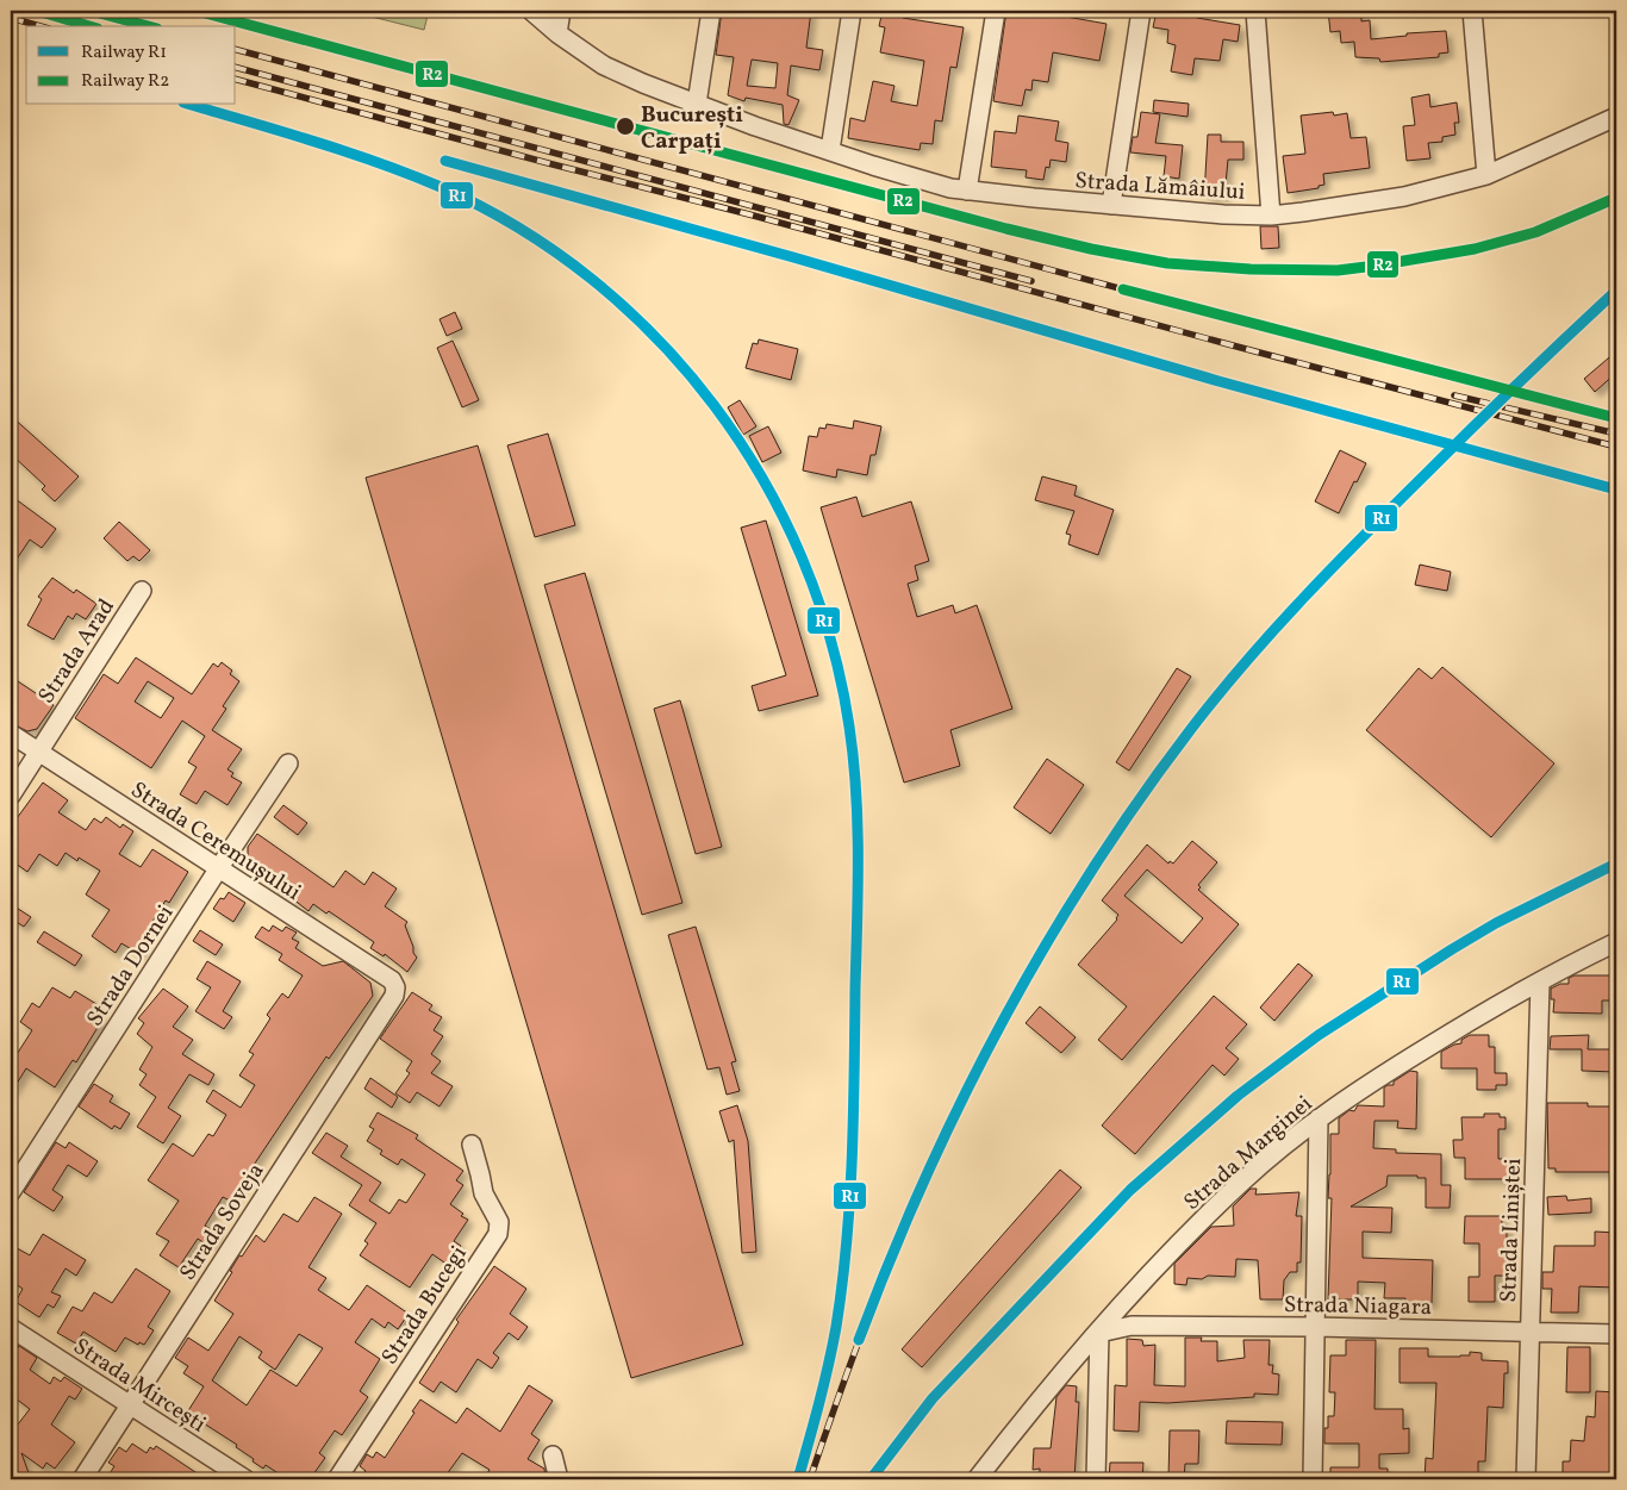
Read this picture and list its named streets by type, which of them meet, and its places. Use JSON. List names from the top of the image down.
{
  "streets": {
    "street": [
      "Strada Lămâiului",
      "Strada Arad",
      "Strada Ceremușului",
      "Strada Dornei",
      "Strada Marginei",
      "Strada Soveja",
      "Strada Liniștei",
      "Strada Bucegi",
      "Strada Niagara",
      "Strada Mircești"
    ]
  },
  "crossings": [
    ["Strada Arad", "Strada Ceremușului"],
    ["Strada Ceremușului", "Strada Dornei"],
    ["Strada Ceremușului", "Strada Soveja"],
    ["Strada Marginei", "Strada Liniștei"],
    ["Strada Marginei", "Strada Niagara"],
    ["Strada Soveja", "Strada Mircești"],
    ["Strada Liniștei", "Strada Niagara"]
  ],
  "places": ["București Carpați"],
  "lines": ["rail line R2", "rail line R1"],
  "legend": ["Railway R1", "Railway R2"]
}
